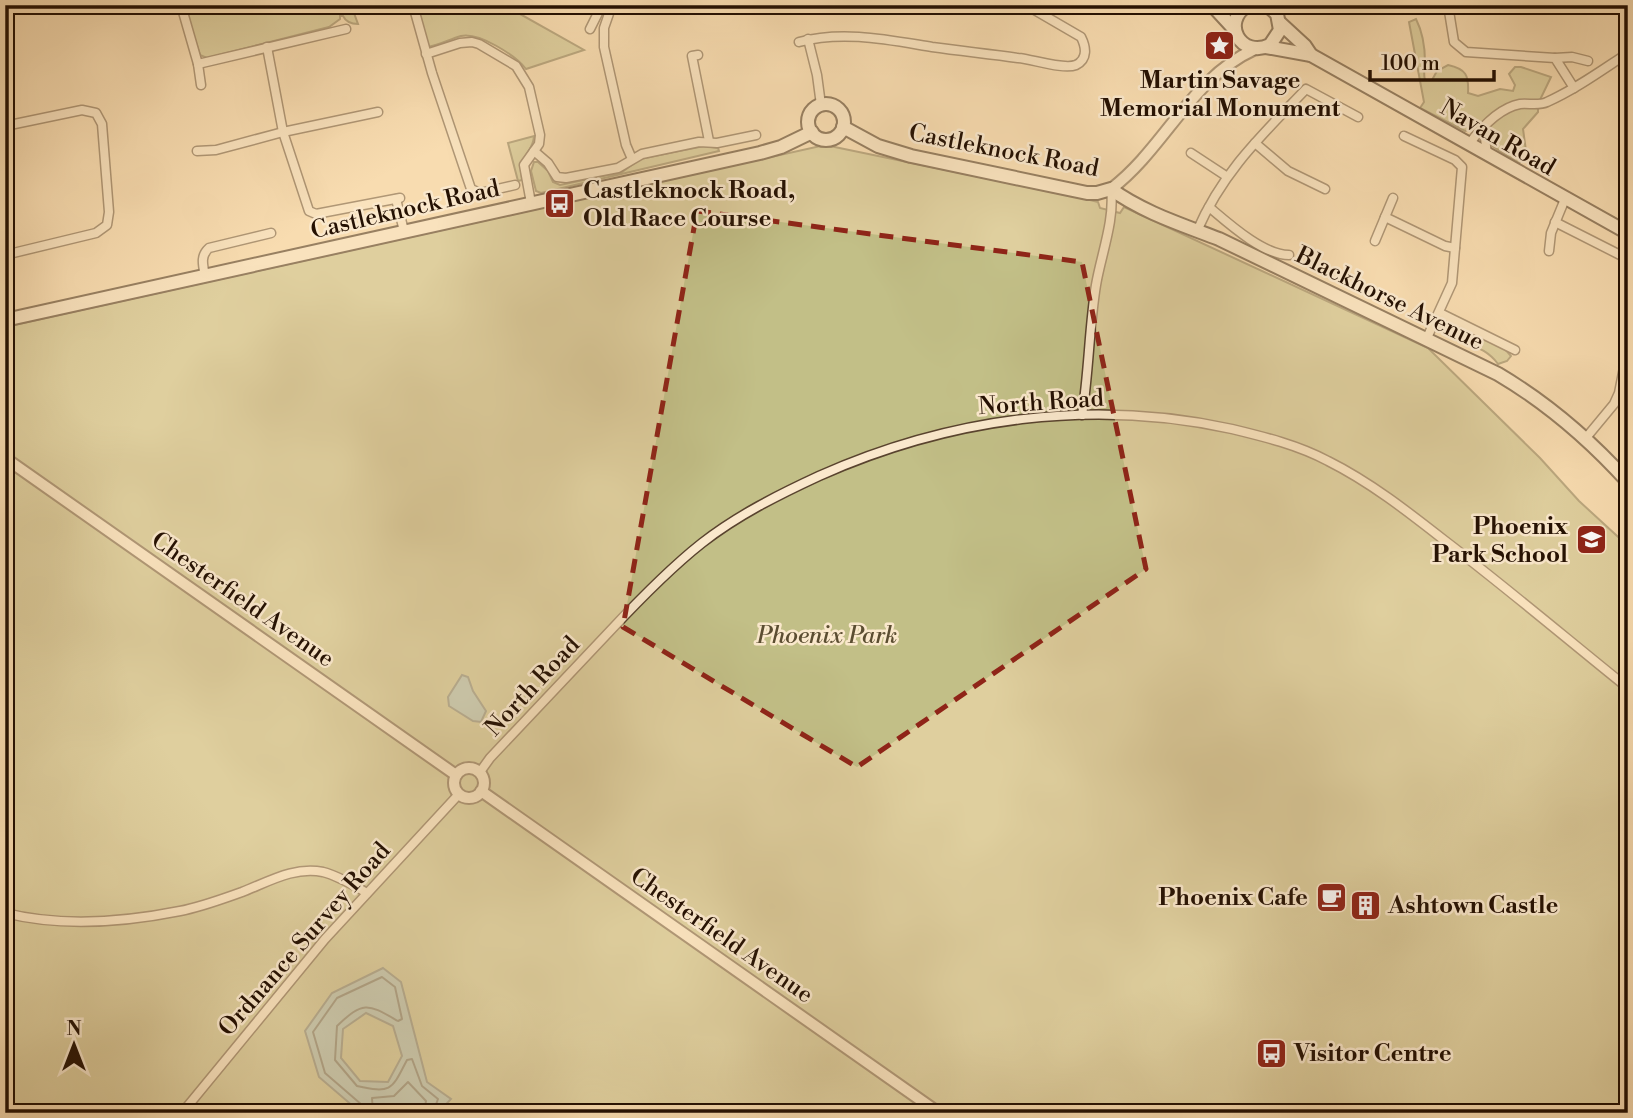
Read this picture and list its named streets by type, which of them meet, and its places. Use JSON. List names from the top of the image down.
{
  "streets": {
    "main road": ["Navan Road", "Castleknock Road", "Blackhorse Avenue"],
    "street": ["North Road", "Chesterfield Avenue", "Ordnance Survey Road"]
  },
  "crossings": [
    ["Navan Road", "Castleknock Road"],
    ["Castleknock Road", "Blackhorse Avenue"],
    ["North Road", "Chesterfield Avenue"],
    ["North Road", "Ordnance Survey Road"],
    ["Chesterfield Avenue", "Ordnance Survey Road"]
  ],
  "parks": ["Phoenix Park"],
  "places": {
    "place": ["Martin Savage Memorial Monument"],
    "bus stop": ["Castleknock Road, Old Race Course", "Visitor Centre"],
    "school or university": ["Phoenix Park School"],
    "cafe": ["Phoenix Cafe"],
    "building": ["Ashtown Castle"]
  },
  "scale_bar": "100 m",
  "north": "top"
}
